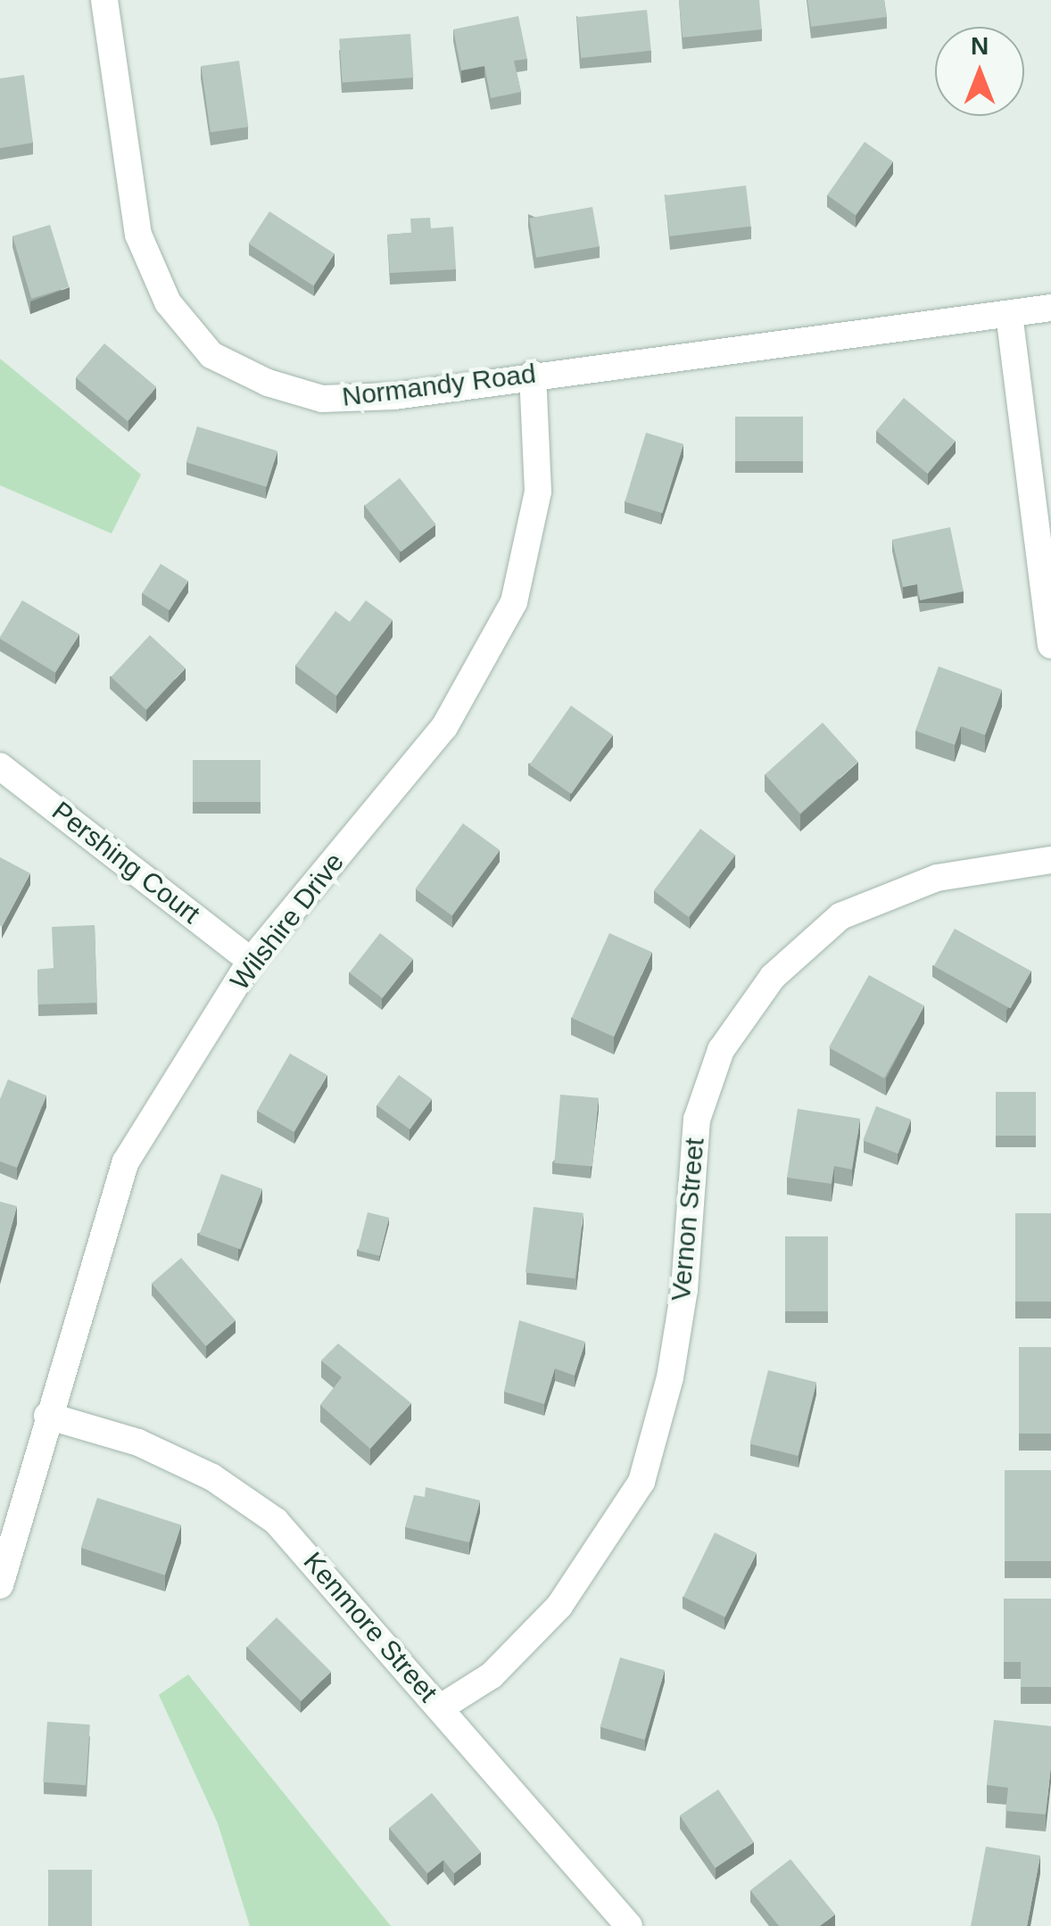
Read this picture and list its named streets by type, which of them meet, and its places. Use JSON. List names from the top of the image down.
{
  "streets": {
    "street": [
      "Normandy Road",
      "Pershing Court",
      "Wilshire Drive",
      "Vernon Street",
      "Kenmore Street"
    ]
  },
  "crossings": [
    ["Normandy Road", "Wilshire Drive"],
    ["Pershing Court", "Wilshire Drive"],
    ["Wilshire Drive", "Kenmore Street"],
    ["Vernon Street", "Kenmore Street"]
  ],
  "north": "top"
}
